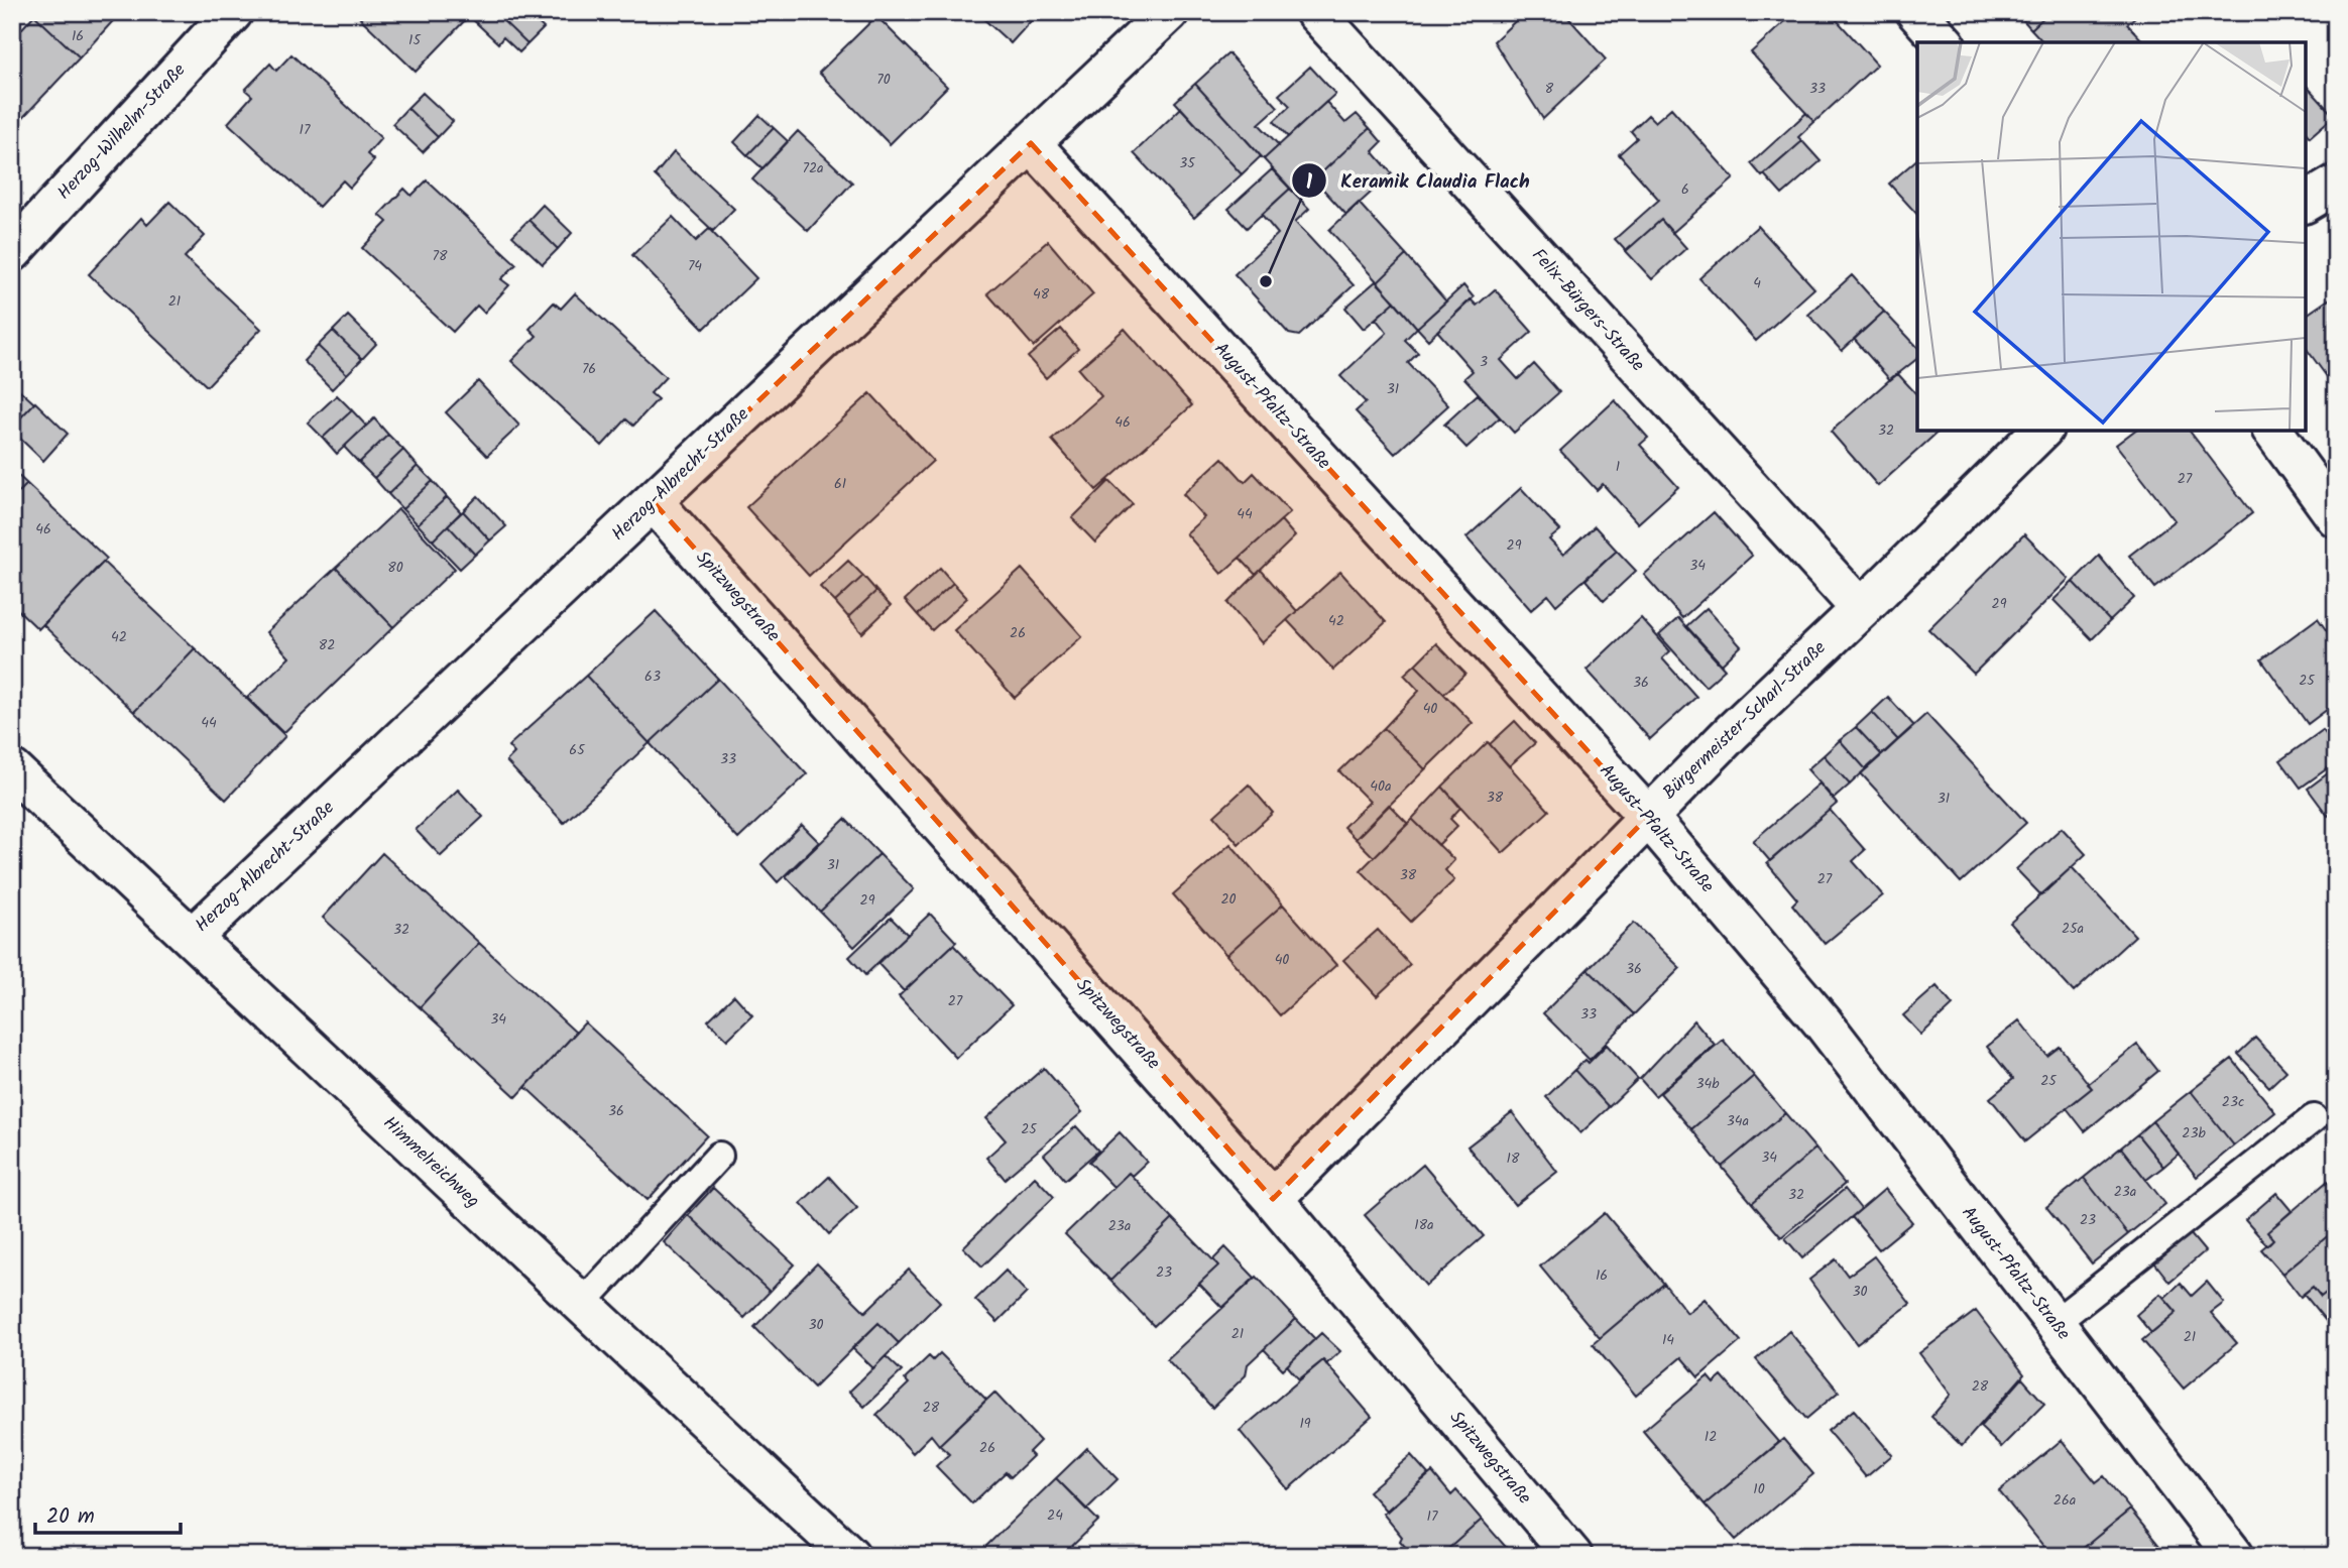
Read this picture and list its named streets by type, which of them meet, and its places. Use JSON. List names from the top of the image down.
{
  "streets": {
    "street": [
      "Herzog-Wilhelm-Straße",
      "Felix-Bürgers-Straße",
      "August-Pfaltz-Straße",
      "Herzog-Albrecht-Straße",
      "Spitzwegstraße",
      "Bürgermeister-Scharl-Straße",
      "Himmelreichweg"
    ]
  },
  "crossings": [
    ["Felix-Bürgers-Straße", "Bürgermeister-Scharl-Straße"],
    ["August-Pfaltz-Straße", "Herzog-Albrecht-Straße"],
    ["August-Pfaltz-Straße", "Bürgermeister-Scharl-Straße"],
    ["Herzog-Albrecht-Straße", "Spitzwegstraße"],
    ["Herzog-Albrecht-Straße", "Himmelreichweg"],
    ["Spitzwegstraße", "Bürgermeister-Scharl-Straße"]
  ],
  "places": ["Keramik Claudia Flach"],
  "house_numbers": [
    "16",
    "15",
    "70",
    "8",
    "33",
    "17",
    "35",
    "72a",
    "6",
    "78",
    "74",
    "4",
    "48",
    "21",
    "3",
    "76",
    "31",
    "46",
    "32",
    "1",
    "27",
    "61",
    "44",
    "46",
    "29",
    "34",
    "80",
    "29",
    "42",
    "26",
    "42",
    "82",
    "63",
    "25",
    "36",
    "40",
    "44",
    "65",
    "33",
    "40a",
    "38",
    "31",
    "31",
    "38",
    "27",
    "20",
    "29",
    "25a",
    "32",
    "40",
    "36",
    "27",
    "33",
    "34",
    "25",
    "34b",
    "23c",
    "36",
    "34a",
    "25",
    "23b",
    "34",
    "18",
    "23a",
    "32",
    "23",
    "18a",
    "23a",
    "23",
    "16",
    "30",
    "30",
    "21",
    "21",
    "14",
    "28",
    "28",
    "19",
    "12",
    "26",
    "10",
    "26a",
    "24",
    "17"
  ],
  "scale_bar": "20 m"
}
